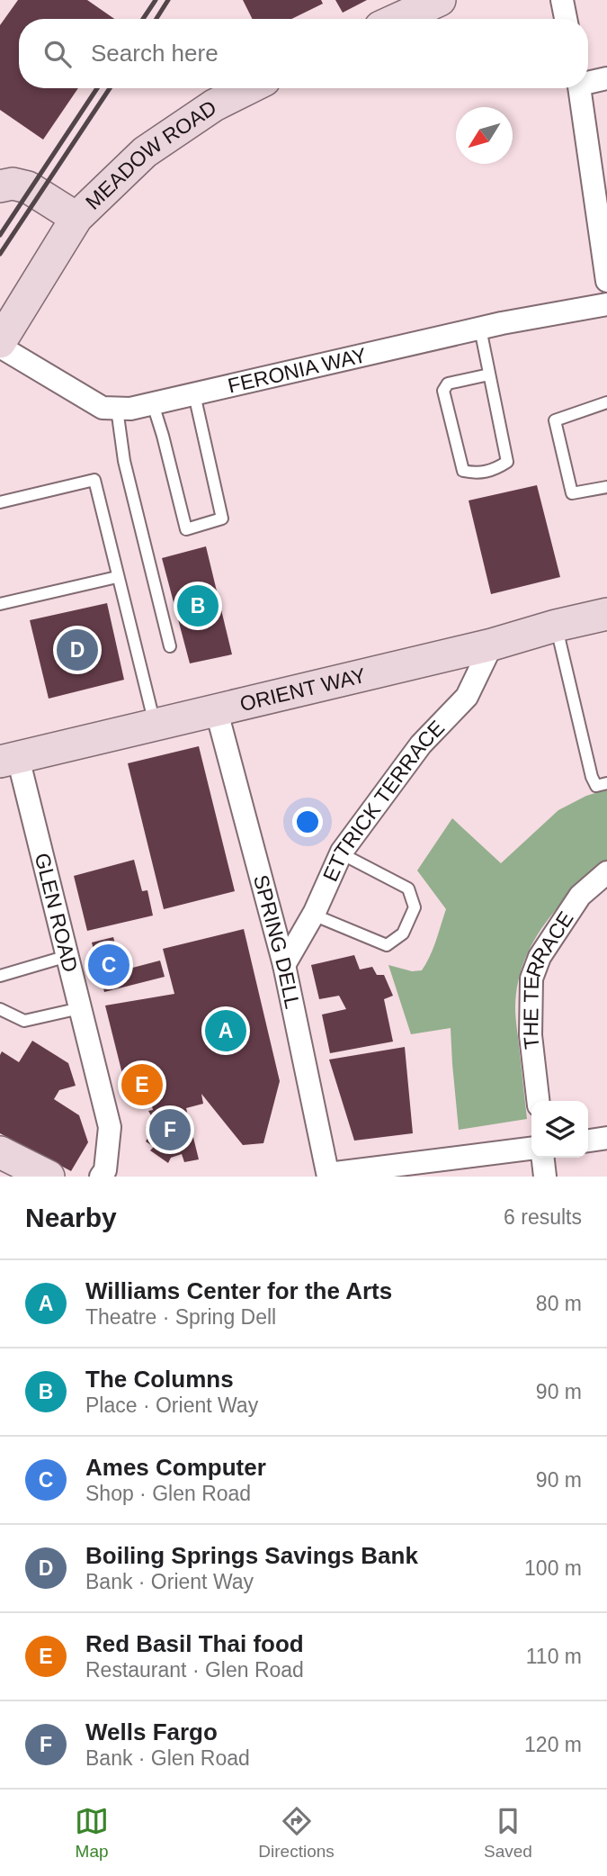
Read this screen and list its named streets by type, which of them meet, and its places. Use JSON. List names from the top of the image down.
{
  "streets": {
    "street": [
      "MEADOW ROAD",
      "FERONIA WAY",
      "ORIENT WAY",
      "ETTRICK TERRACE",
      "GLEN ROAD",
      "SPRING DELL",
      "THE TERRACE"
    ]
  },
  "crossings": [
    ["ORIENT WAY", "ETTRICK TERRACE"],
    ["ORIENT WAY", "GLEN ROAD"],
    ["ORIENT WAY", "SPRING DELL"],
    ["ETTRICK TERRACE", "SPRING DELL"]
  ],
  "north": "bottom left",
  "page": {
    "search": "Search here",
    "pins": [
      "B",
      "D",
      "C",
      "A",
      "E",
      "F"
    ],
    "heading": ["Nearby", "6 results"],
    "list": [
      {
        "mark": "A",
        "name": "Williams Center for the Arts",
        "note": "Theatre · Spring Dell",
        "value": "80 m"
      },
      {
        "mark": "B",
        "name": "The Columns",
        "note": "Place · Orient Way",
        "value": "90 m"
      },
      {
        "mark": "C",
        "name": "Ames Computer",
        "note": "Shop · Glen Road",
        "value": "90 m"
      },
      {
        "mark": "D",
        "name": "Boiling Springs Savings Bank",
        "note": "Bank · Orient Way",
        "value": "100 m"
      },
      {
        "mark": "E",
        "name": "Red Basil Thai food",
        "note": "Restaurant · Glen Road",
        "value": "110 m"
      },
      {
        "mark": "F",
        "name": "Wells Fargo",
        "note": "Bank · Glen Road",
        "value": "120 m"
      }
    ],
    "nav": ["Map", "Directions", "Saved"]
  }
}
